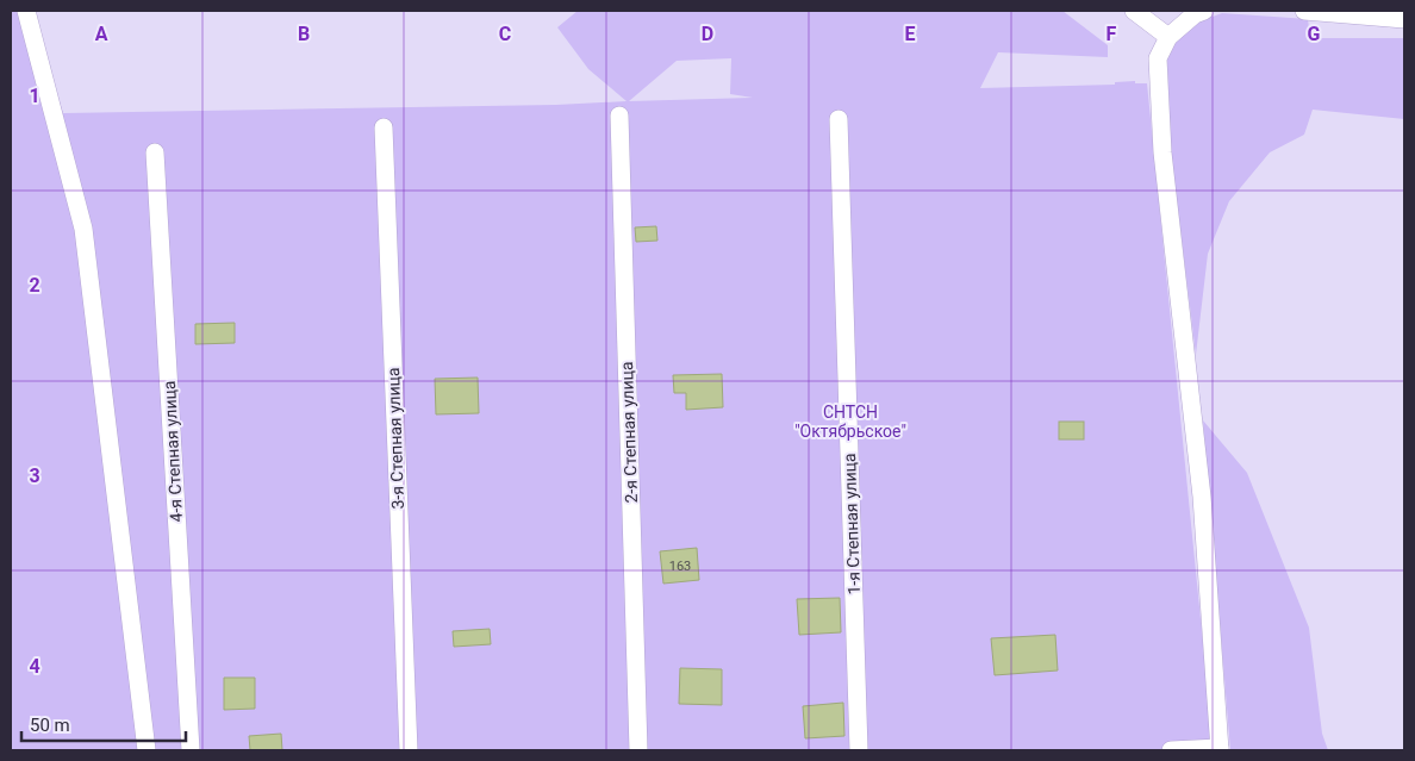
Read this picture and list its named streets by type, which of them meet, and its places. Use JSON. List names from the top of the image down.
{
  "streets": {
    "street": [
      "2-я Степная улица",
      "3-я Степная улица",
      "4-я Степная улица",
      "1-я Степная улица"
    ]
  },
  "parks": ["СНТСН \"Октябрьское\""],
  "house_numbers": ["163"],
  "scale_bar": "50 m",
  "grid": {
    "columns": [
      "A",
      "B",
      "C",
      "D",
      "E",
      "F",
      "G"
    ],
    "rows": [
      "1",
      "2",
      "3",
      "4"
    ]
  }
}
